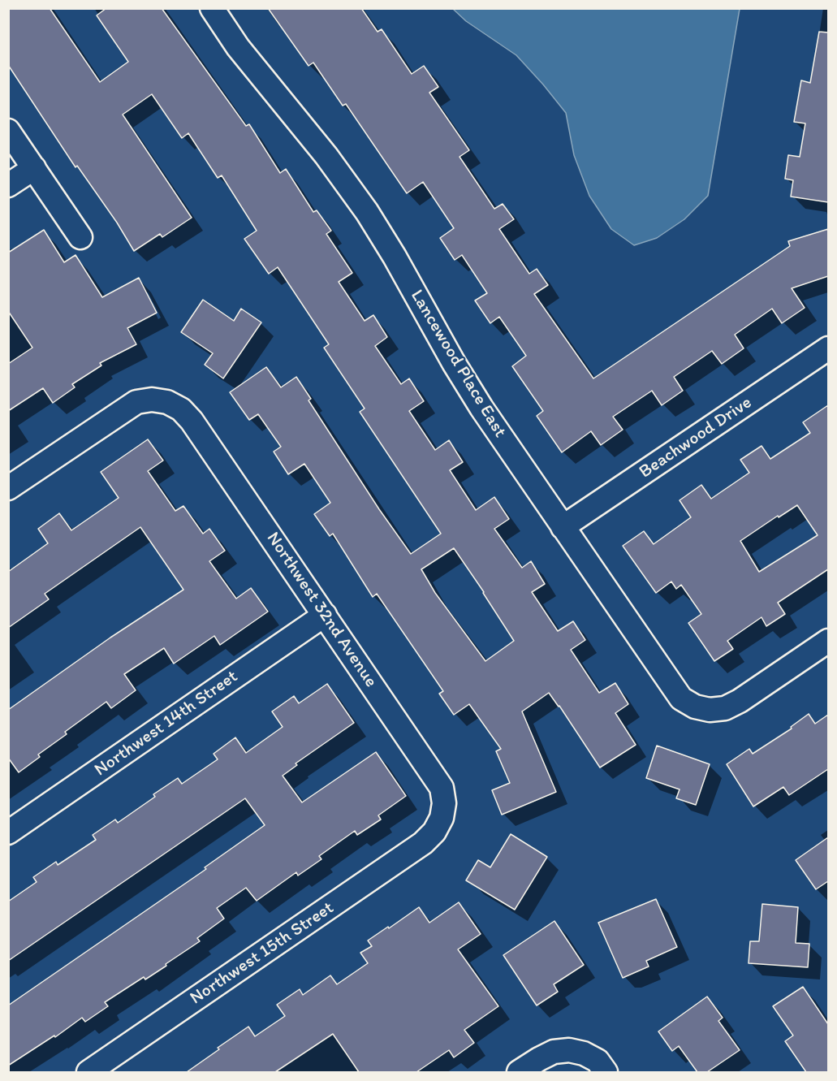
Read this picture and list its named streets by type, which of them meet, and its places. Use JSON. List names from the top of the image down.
{
  "streets": {
    "street": [
      "Lancewood Place East",
      "Beachwood Drive",
      "Northwest 32nd Avenue",
      "Northwest 14th Street",
      "Northwest 15th Street"
    ]
  },
  "crossings": [
    ["Lancewood Place East", "Beachwood Drive"],
    ["Northwest 32nd Avenue", "Northwest 14th Street"],
    ["Northwest 32nd Avenue", "Northwest 15th Street"]
  ]
}
